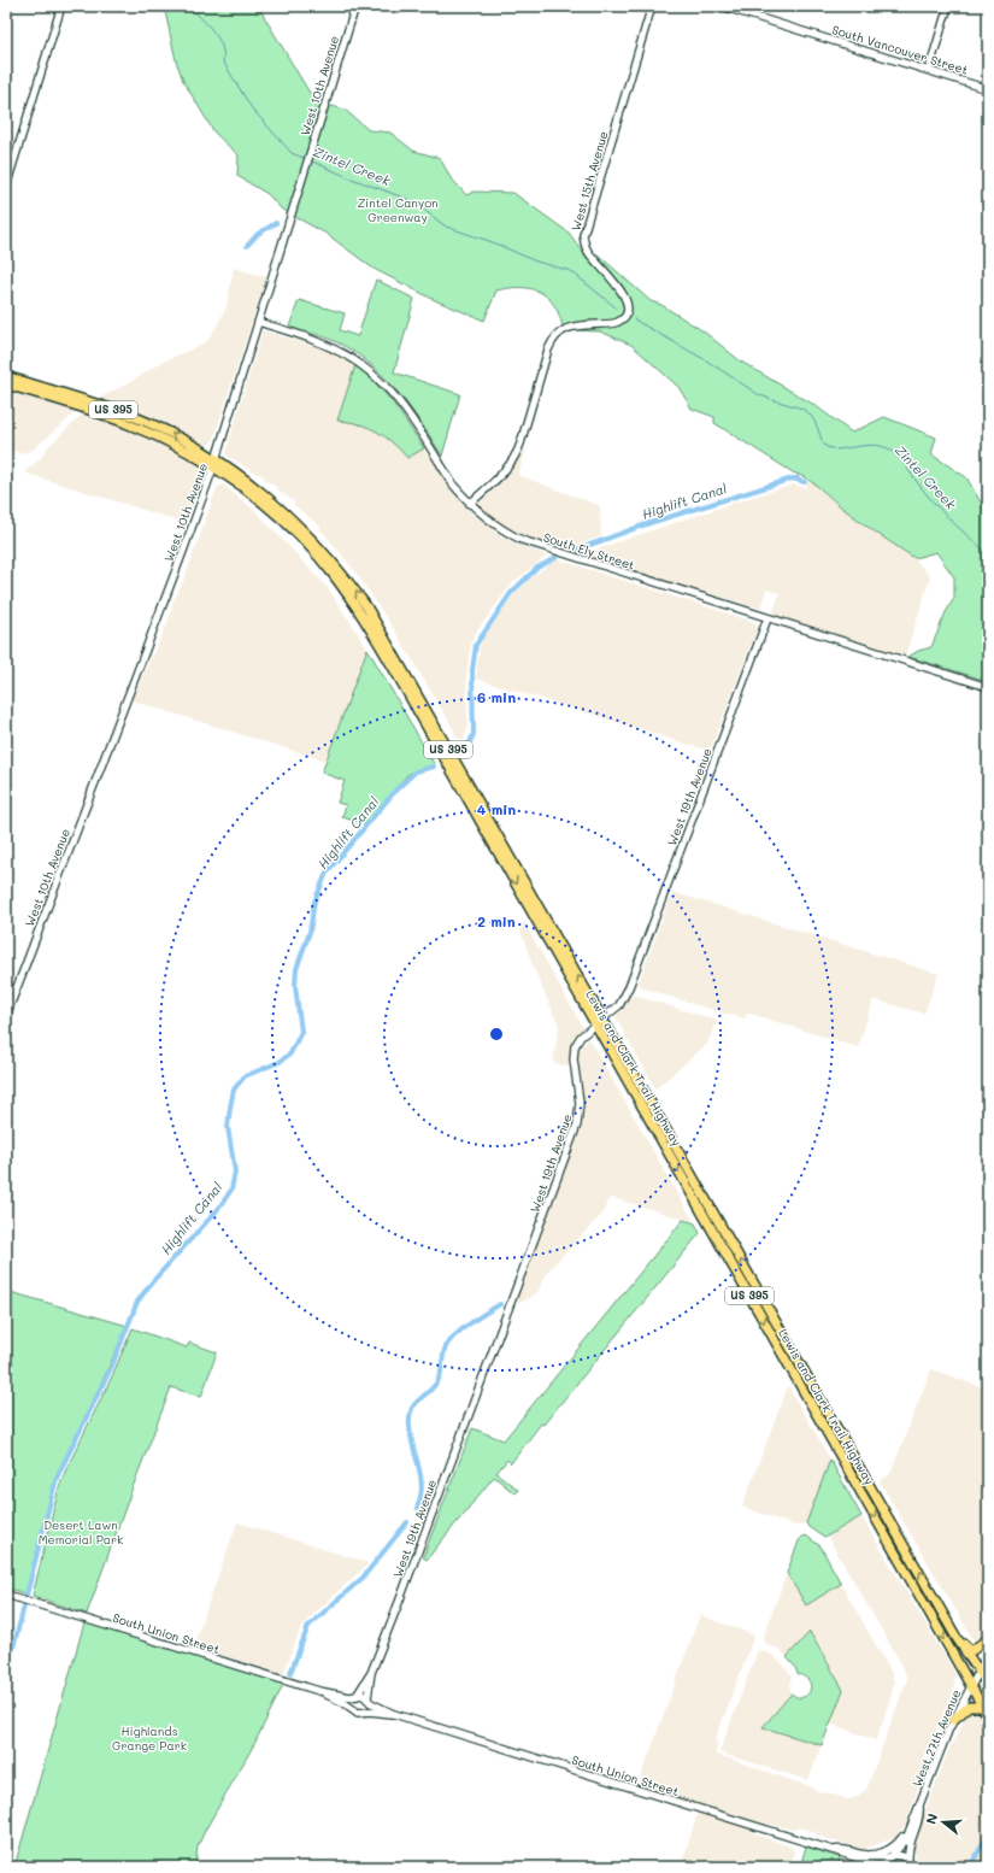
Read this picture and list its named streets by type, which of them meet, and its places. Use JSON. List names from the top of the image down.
{
  "streets": {
    "highway": ["US 395", "Lewis and Clark Trail Highway"],
    "street": [
      "South Vancouver Street",
      "West 10th Avenue",
      "West 15th Avenue",
      "South Ely Street",
      "West 19th Avenue",
      "South Union Street",
      "West 27th Avenue"
    ]
  },
  "crossings": [
    ["West 10th Avenue", "US 395"],
    ["West 10th Avenue", "South Ely Street"],
    ["West 10th Avenue", "Lewis and Clark Trail Highway"],
    ["West 15th Avenue", "South Ely Street"],
    ["US 395", "Lewis and Clark Trail Highway"],
    ["South Ely Street", "West 19th Avenue"],
    ["West 19th Avenue", "Lewis and Clark Trail Highway"],
    ["West 19th Avenue", "South Union Street"],
    ["Lewis and Clark Trail Highway", "West 27th Avenue"],
    ["South Union Street", "West 27th Avenue"]
  ],
  "water": ["Zintel Creek", "Highlift Canal"],
  "parks": ["Zintel Canyon Greenway", "Desert Lawn Memorial Park", "Highlands Grange Park"],
  "north": "left",
  "rings": ["6 min", "4 min", "2 min"]
}
